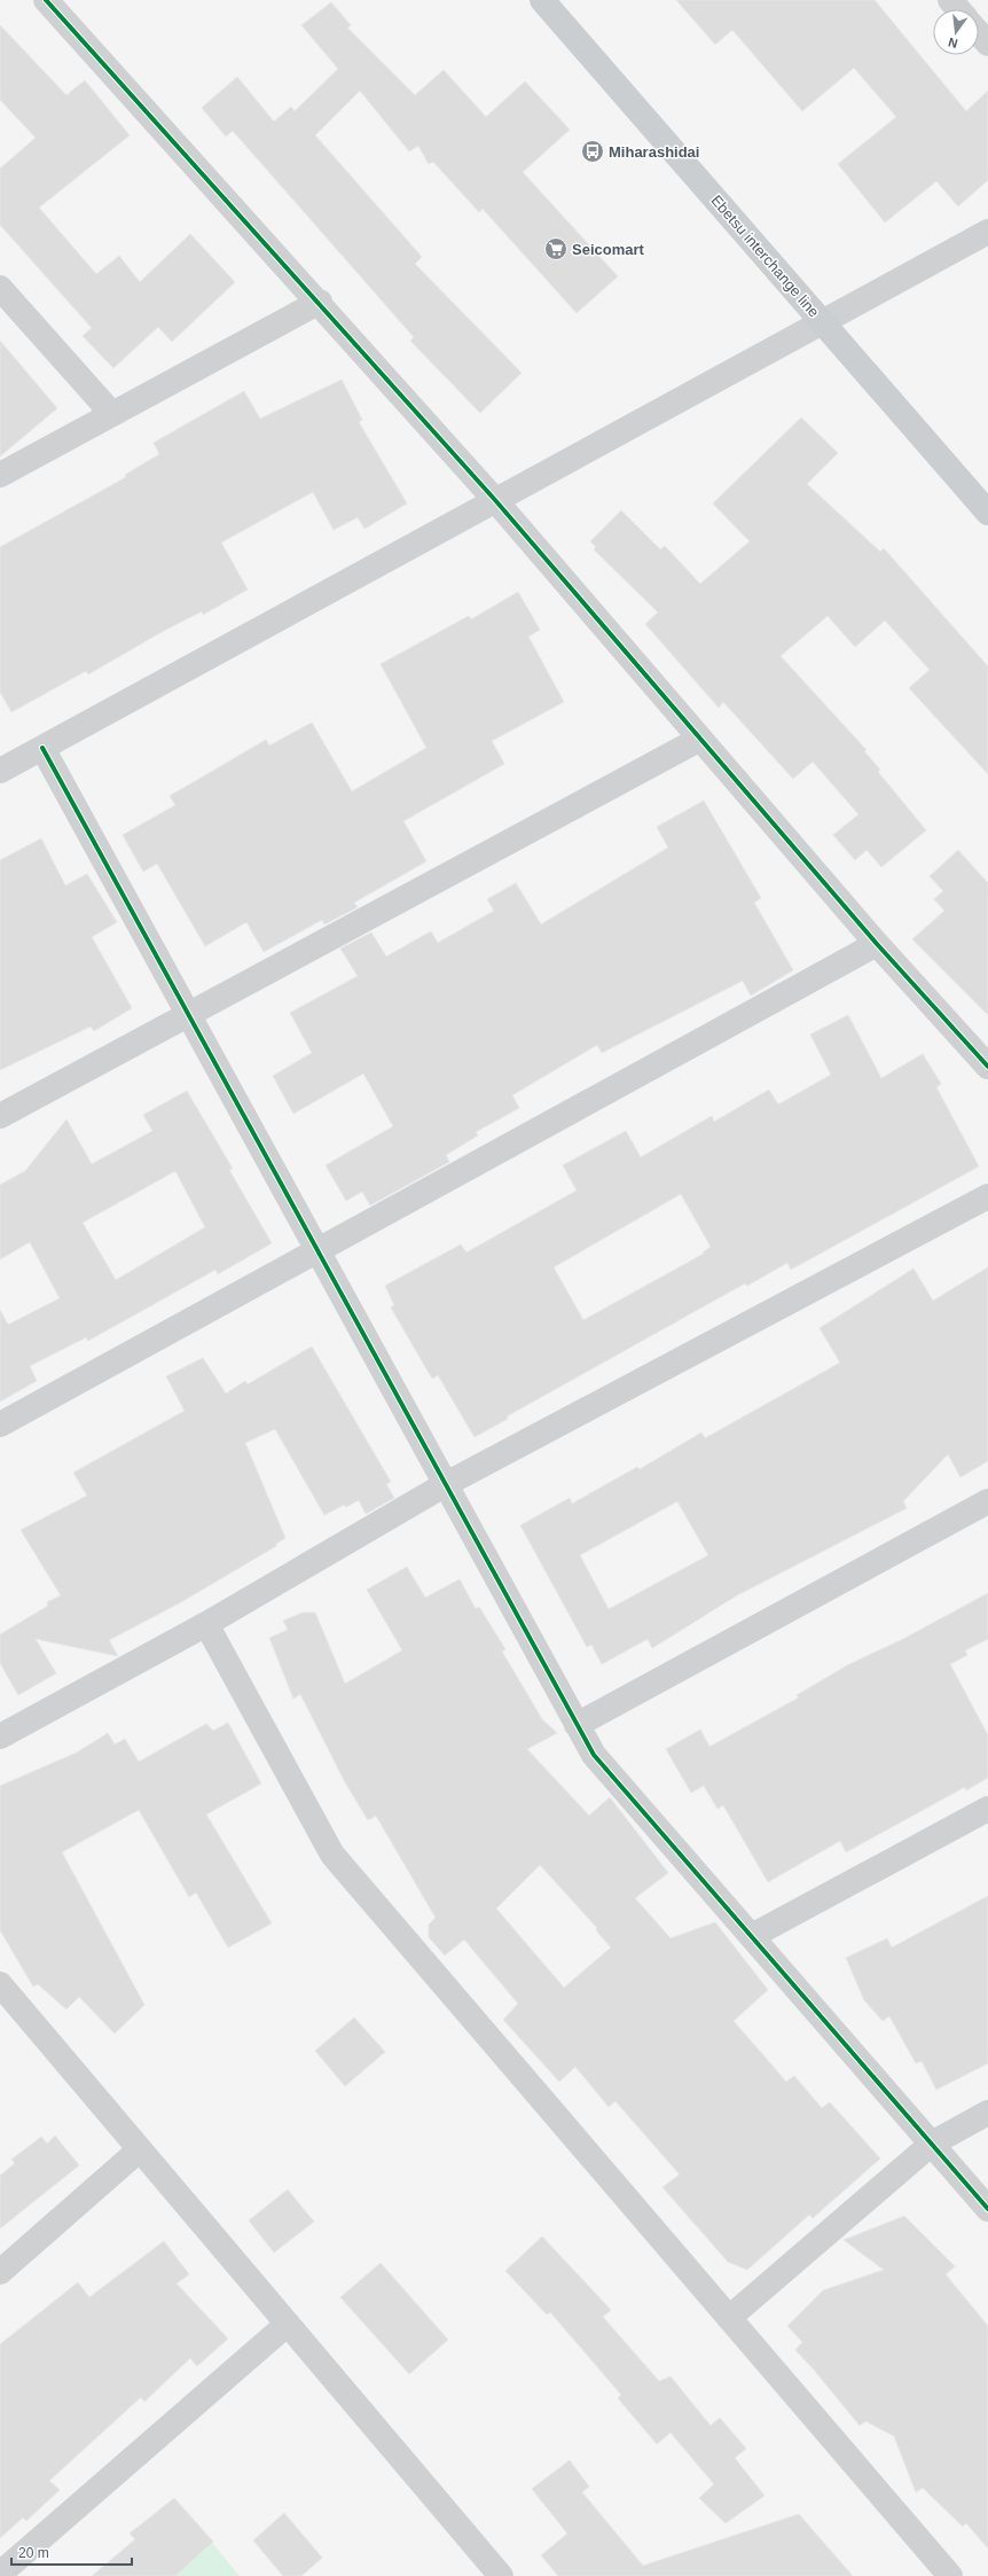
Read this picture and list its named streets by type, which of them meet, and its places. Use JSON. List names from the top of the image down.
{
  "streets": {
    "main road": ["Ebetsu interchange line"]
  },
  "places": {
    "bus stop": ["Miharashidai"],
    "supermarket": ["Seicomart"]
  },
  "scale_bar": "20 m",
  "north": "bottom"
}
